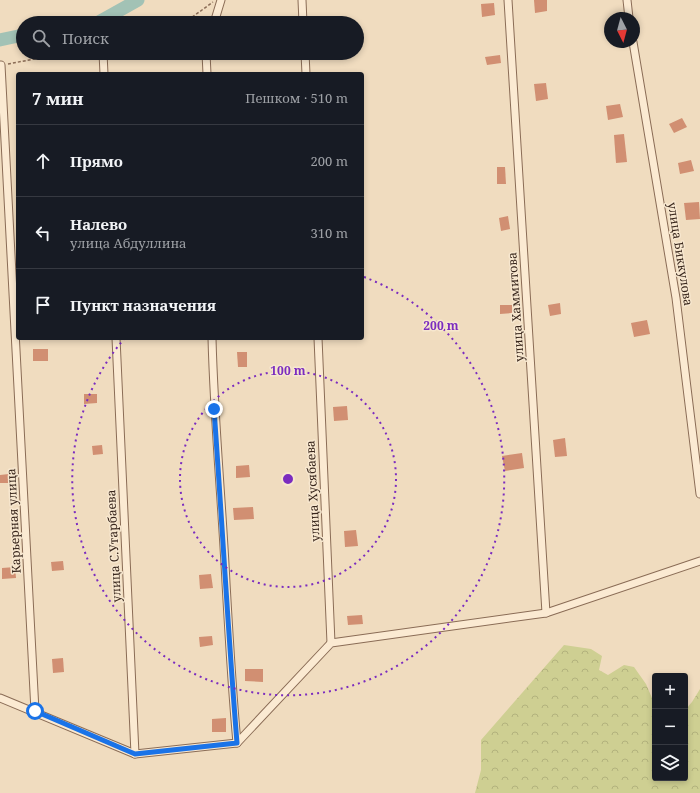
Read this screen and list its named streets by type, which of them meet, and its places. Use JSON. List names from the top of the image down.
{
  "streets": {
    "street": [
      "улица Биккулова",
      "улица Хаммитова",
      "улица Хусябаева",
      "Карьерная улица",
      "улица С.Утарбаева"
    ]
  },
  "north": "bottom",
  "page": {
    "search": "Поиск",
    "heading": ["7 мин", "Пешком · 510 m"],
    "list": [
      ["Прямо", "200 m"],
      ["Налево", "улица Абдуллина", "310 m"],
      "Пункт назначения"
    ],
    "map_buttons": ["+", "−"]
  },
  "rings": ["200 m", "100 m"]
}
